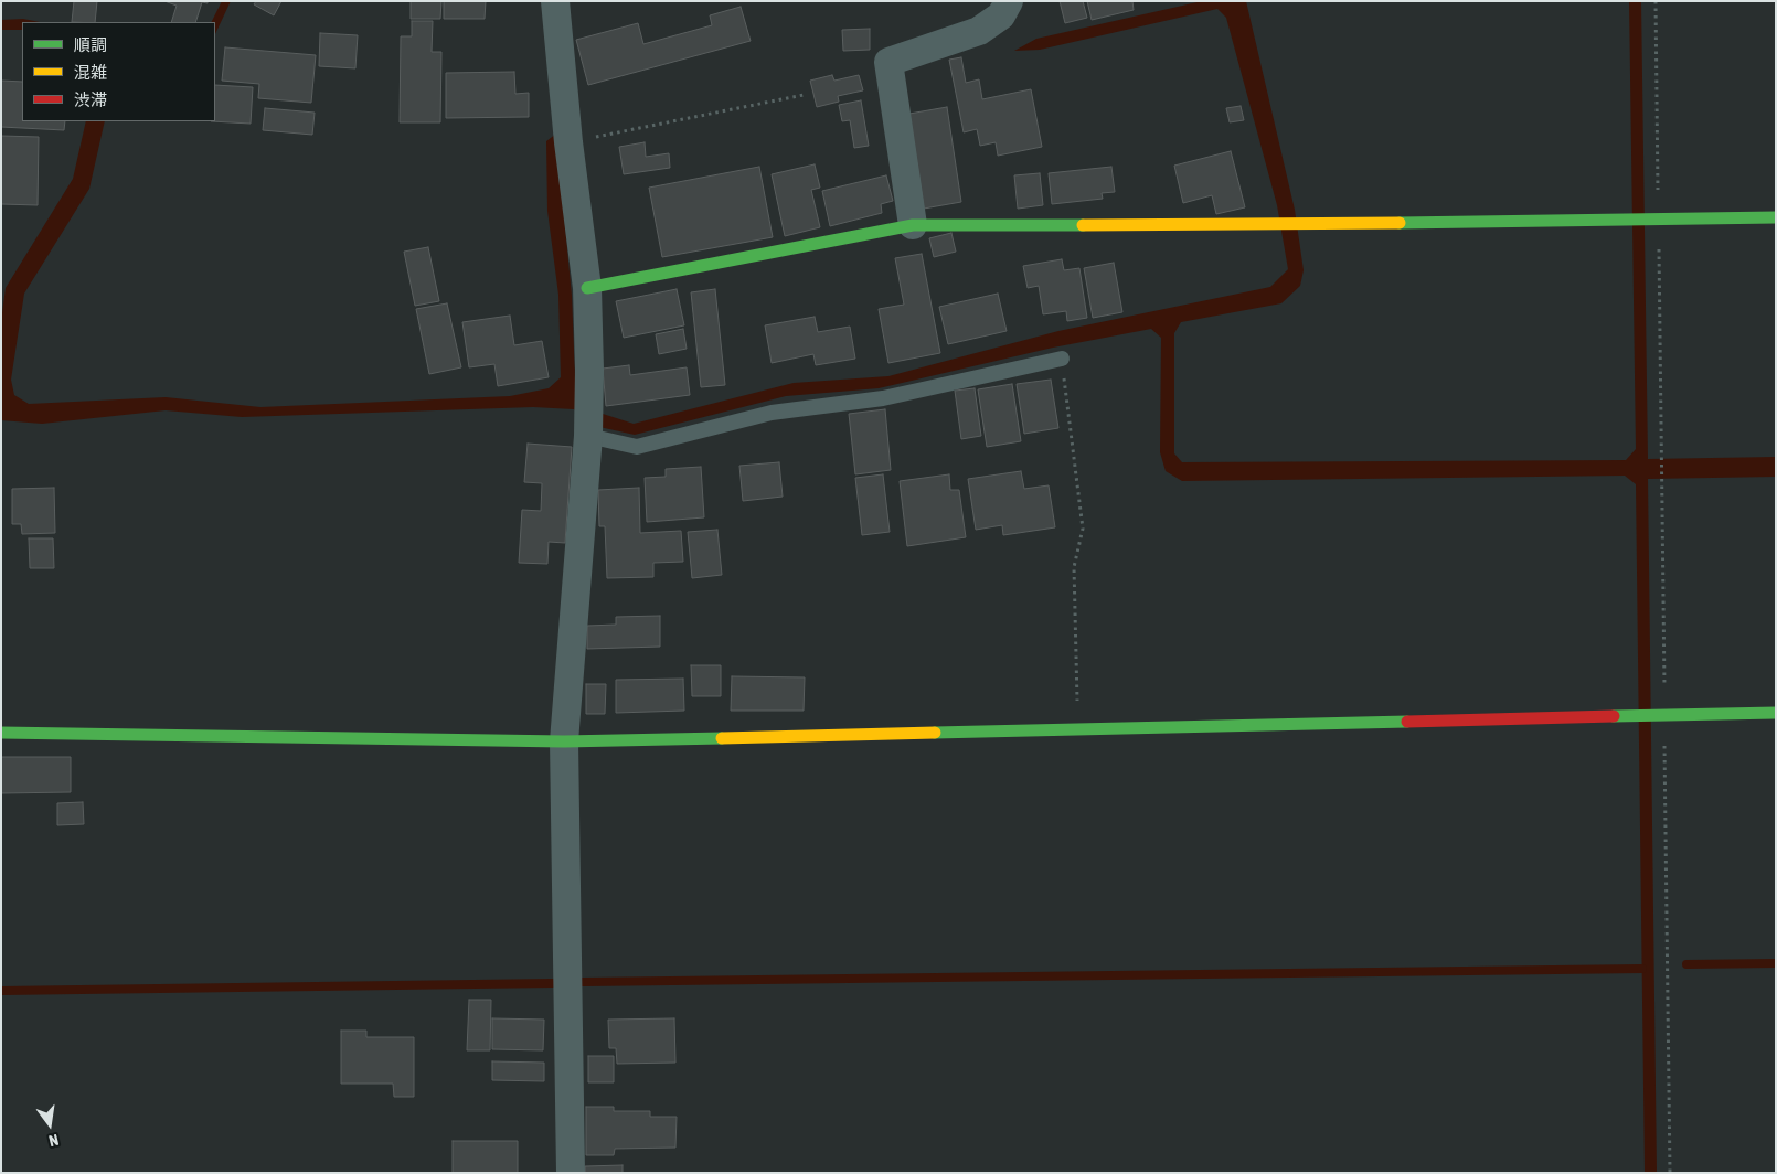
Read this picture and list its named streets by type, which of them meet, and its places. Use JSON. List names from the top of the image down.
{
  "legend": ["順調", "混雑", "渋滞"],
  "north": "bottom"
}
